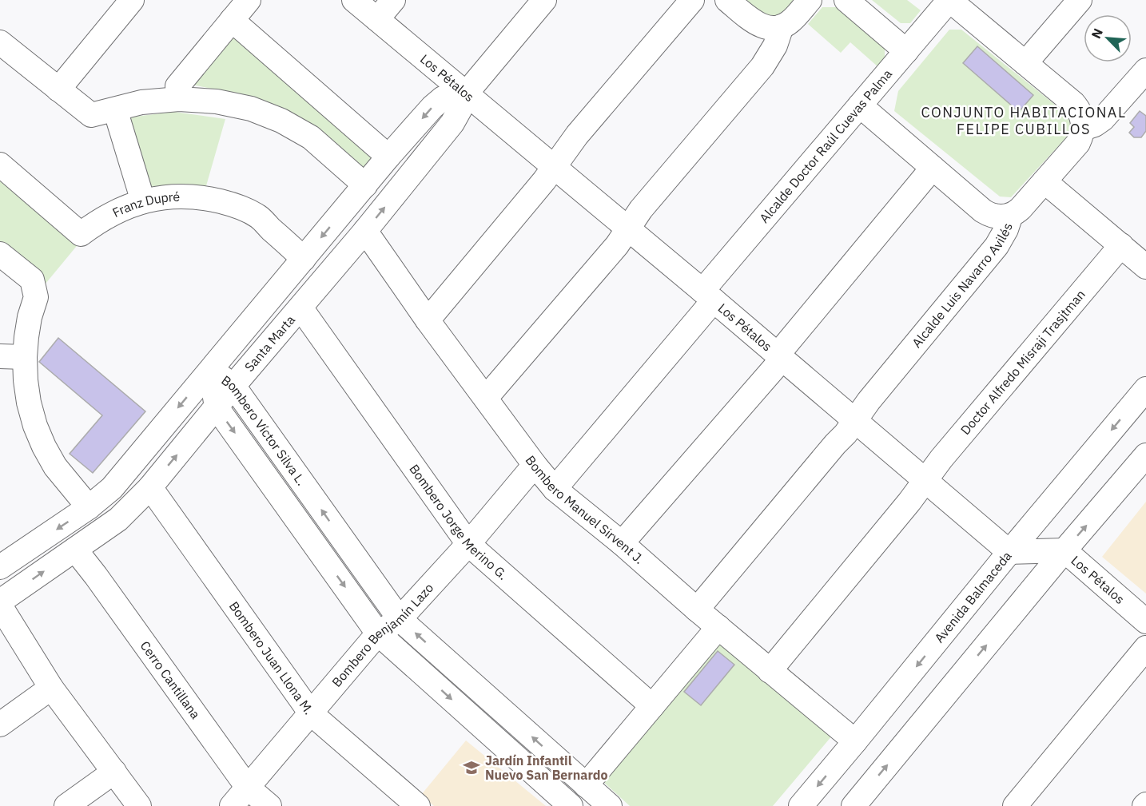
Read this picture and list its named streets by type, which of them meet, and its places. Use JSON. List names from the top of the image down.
{
  "streets": {
    "street": [
      "Los Pétalos",
      "Alcalde Doctor Raúl Cuevas Palma",
      "Franz Dupré",
      "Alcalde Luis Navarro Avilés",
      "Santa Marta",
      "Doctor Alfredo Misraji Trasjtman",
      "Bombero Víctor Silva L.",
      "Bombero Manuel Sirvent J.",
      "Bombero Jorge Merino G.",
      "Avenida Balmaceda",
      "Bombero Benjamín Lazo",
      "Bombero Juan Llona M.",
      "Cerro Cantillana"
    ]
  },
  "crossings": [
    ["Los Pétalos", "Alcalde Doctor Raúl Cuevas Palma"],
    ["Los Pétalos", "Alcalde Luis Navarro Avilés"],
    ["Los Pétalos", "Santa Marta"],
    ["Los Pétalos", "Doctor Alfredo Misraji Trasjtman"],
    ["Los Pétalos", "Avenida Balmaceda"],
    ["Alcalde Luis Navarro Avilés", "Bombero Manuel Sirvent J."],
    ["Santa Marta", "Bombero Víctor Silva L."],
    ["Santa Marta", "Bombero Manuel Sirvent J."],
    ["Santa Marta", "Bombero Jorge Merino G."],
    ["Santa Marta", "Bombero Juan Llona M."],
    ["Santa Marta", "Cerro Cantillana"],
    ["Doctor Alfredo Misraji Trasjtman", "Bombero Manuel Sirvent J."],
    ["Bombero Víctor Silva L.", "Bombero Benjamín Lazo"],
    ["Bombero Manuel Sirvent J.", "Avenida Balmaceda"],
    ["Bombero Manuel Sirvent J.", "Bombero Benjamín Lazo"],
    ["Bombero Jorge Merino G.", "Bombero Benjamín Lazo"],
    ["Bombero Benjamín Lazo", "Bombero Juan Llona M."],
    ["Bombero Benjamín Lazo", "Cerro Cantillana"]
  ],
  "districts": ["CONJUNTO HABITACIONAL FELIPE CUBILLOS"],
  "places": {
    "school or university": ["Jardín Infantil Nuevo San Bernardo"]
  },
  "north": "top left"
}
